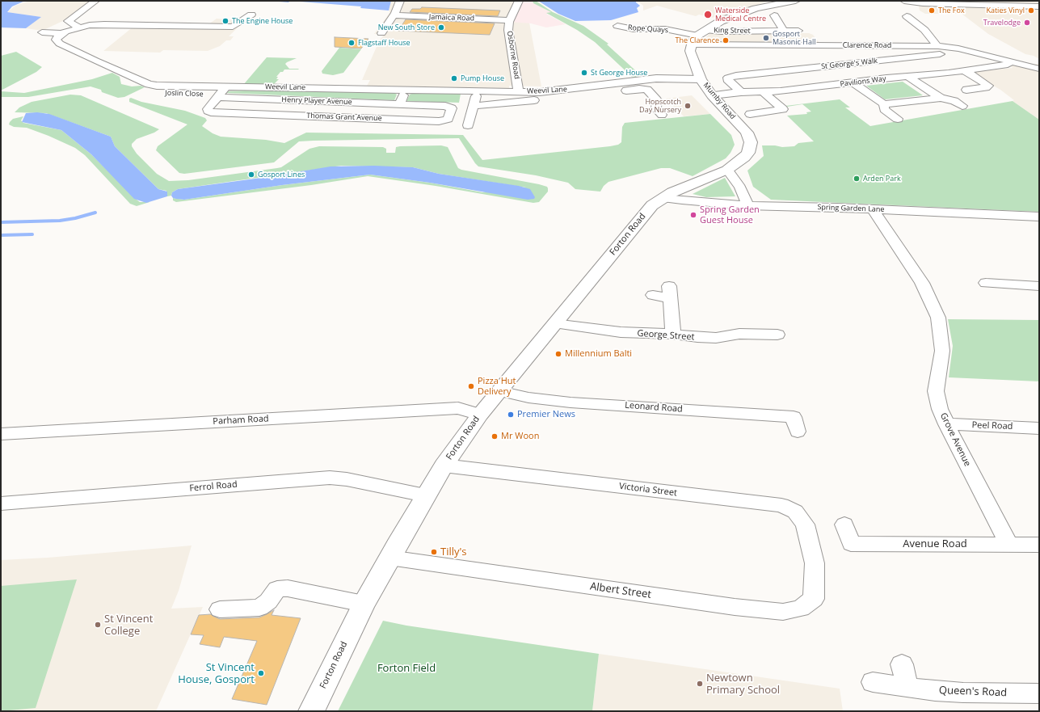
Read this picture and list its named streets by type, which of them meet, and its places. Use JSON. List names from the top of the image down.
{
  "streets": {
    "main road": ["Mumby Road", "Forton Road"],
    "street": [
      "Jamaica Road",
      "Rope Quays",
      "King Street",
      "Clarence Road",
      "Osborne Road",
      "St George's Walk",
      "Pavilions Way",
      "Weevil Lane",
      "Joslin Close",
      "Henry Player Avenue",
      "Thomas Grant Avenue",
      "Spring Garden Lane",
      "George Street",
      "Leonard Road",
      "Parham Road",
      "Peel Road",
      "Grove Avenue",
      "Ferrol Road",
      "Victoria Street",
      "Avenue Road",
      "Albert Street",
      "Queen's Road"
    ]
  },
  "crossings": [
    ["Jamaica Road", "Osborne Road"],
    ["Clarence Road", "Pavilions Way"],
    ["Clarence Road", "Mumby Road"],
    ["Osborne Road", "Weevil Lane"],
    ["St George's Walk", "Pavilions Way"],
    ["Pavilions Way", "Mumby Road"],
    ["Weevil Lane", "Mumby Road"],
    ["Weevil Lane", "Thomas Grant Avenue"],
    ["Joslin Close", "Henry Player Avenue"],
    ["Joslin Close", "Thomas Grant Avenue"],
    ["Henry Player Avenue", "Thomas Grant Avenue"],
    ["Mumby Road", "Spring Garden Lane"],
    ["Mumby Road", "Forton Road"],
    ["Spring Garden Lane", "Forton Road"],
    ["Spring Garden Lane", "Grove Avenue"],
    ["Forton Road", "George Street"],
    ["Forton Road", "Leonard Road"],
    ["Forton Road", "Parham Road"],
    ["Forton Road", "Ferrol Road"],
    ["Forton Road", "Victoria Street"],
    ["Forton Road", "Albert Street"],
    ["Peel Road", "Grove Avenue"],
    ["Grove Avenue", "Avenue Road"],
    ["Victoria Street", "Albert Street"]
  ],
  "parks": ["Forton Field"],
  "places": [
    "The Fox",
    "Katies Vinyl",
    "Waterside Medical Centre",
    "The Engine House",
    "Travelodge",
    "New South Store",
    "Gosport Masonic Hall",
    "The Clarence",
    "Flagstaff House",
    "St George House",
    "Pump House",
    "Hopscotch Day Nursery",
    "Gosport Lines",
    "Arden Park",
    "Spring Garden Guest House",
    "Millennium Balti",
    "Pizza Hut Delivery",
    "Premier News",
    "Mr Woon",
    "Tilly's",
    "St Vincent College",
    "St Vincent House, Gosport",
    "Newtown Primary School"
  ]
}
